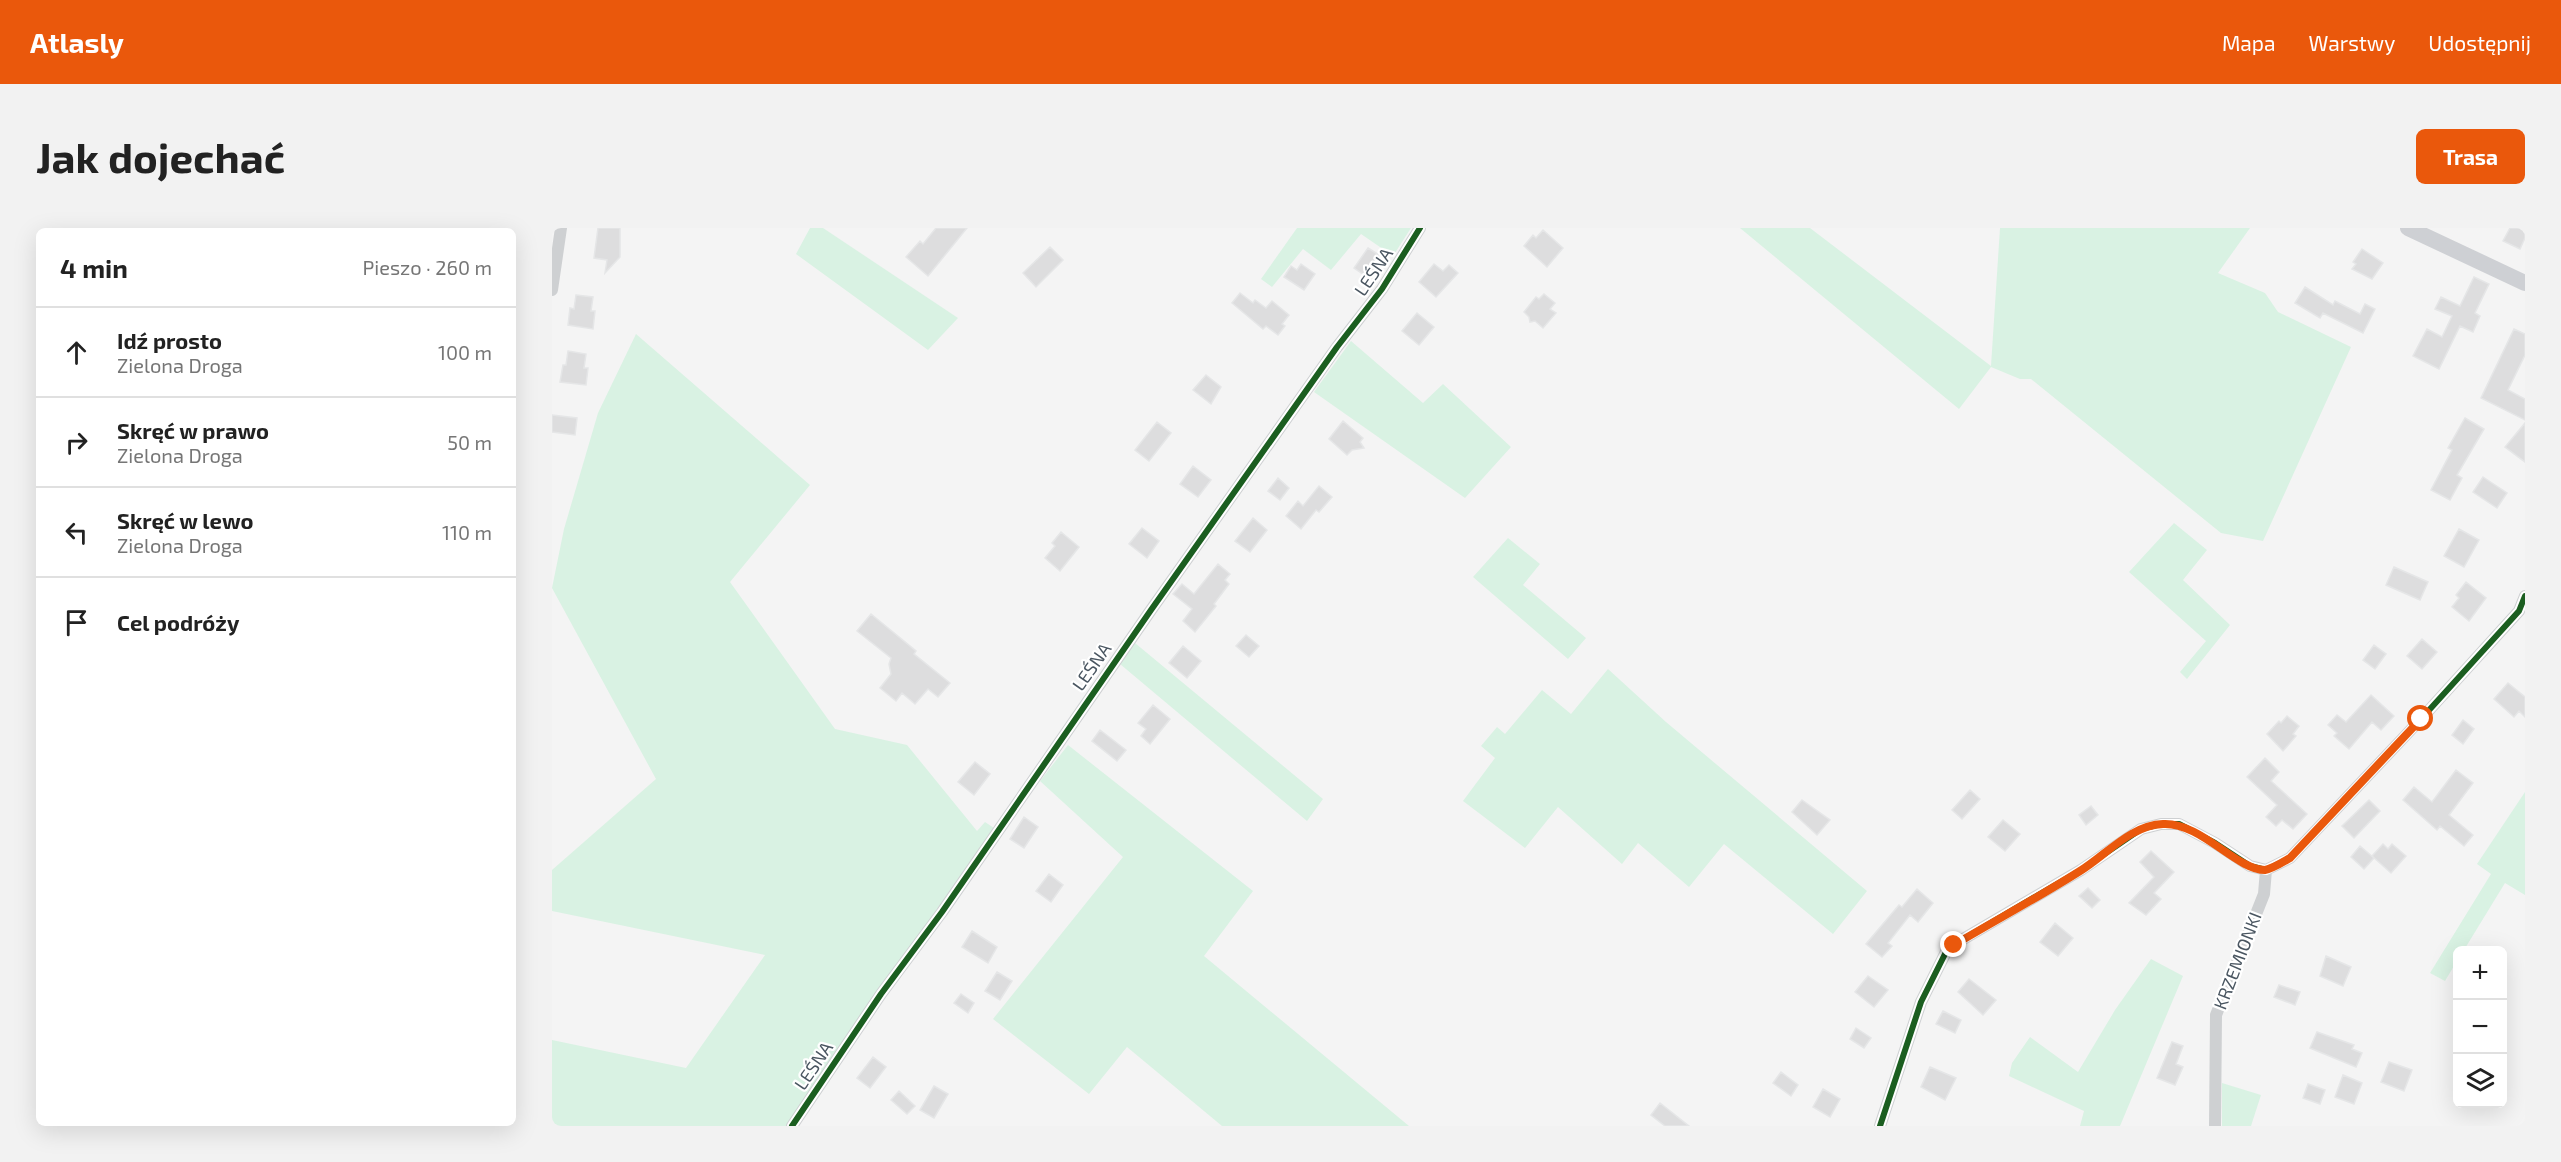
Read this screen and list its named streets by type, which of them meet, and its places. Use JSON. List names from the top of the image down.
{
  "streets": {
    "street": ["LEŚNA", "KRZEMIONKI"]
  },
  "page": {
    "header": "Atlasly",
    "nav": ["Mapa", "Warstwy", "Udostępnij"],
    "buttons": "Trasa",
    "title": "Jak dojechać",
    "heading": ["4 min", "Pieszo · 260 m"],
    "list": [
      ["Idź prosto", "Zielona Droga", "100 m"],
      ["Skręć w prawo", "Zielona Droga", "50 m"],
      ["Skręć w lewo", "Zielona Droga", "110 m"],
      "Cel podróży"
    ],
    "map_buttons": ["+", "−"]
  }
}
